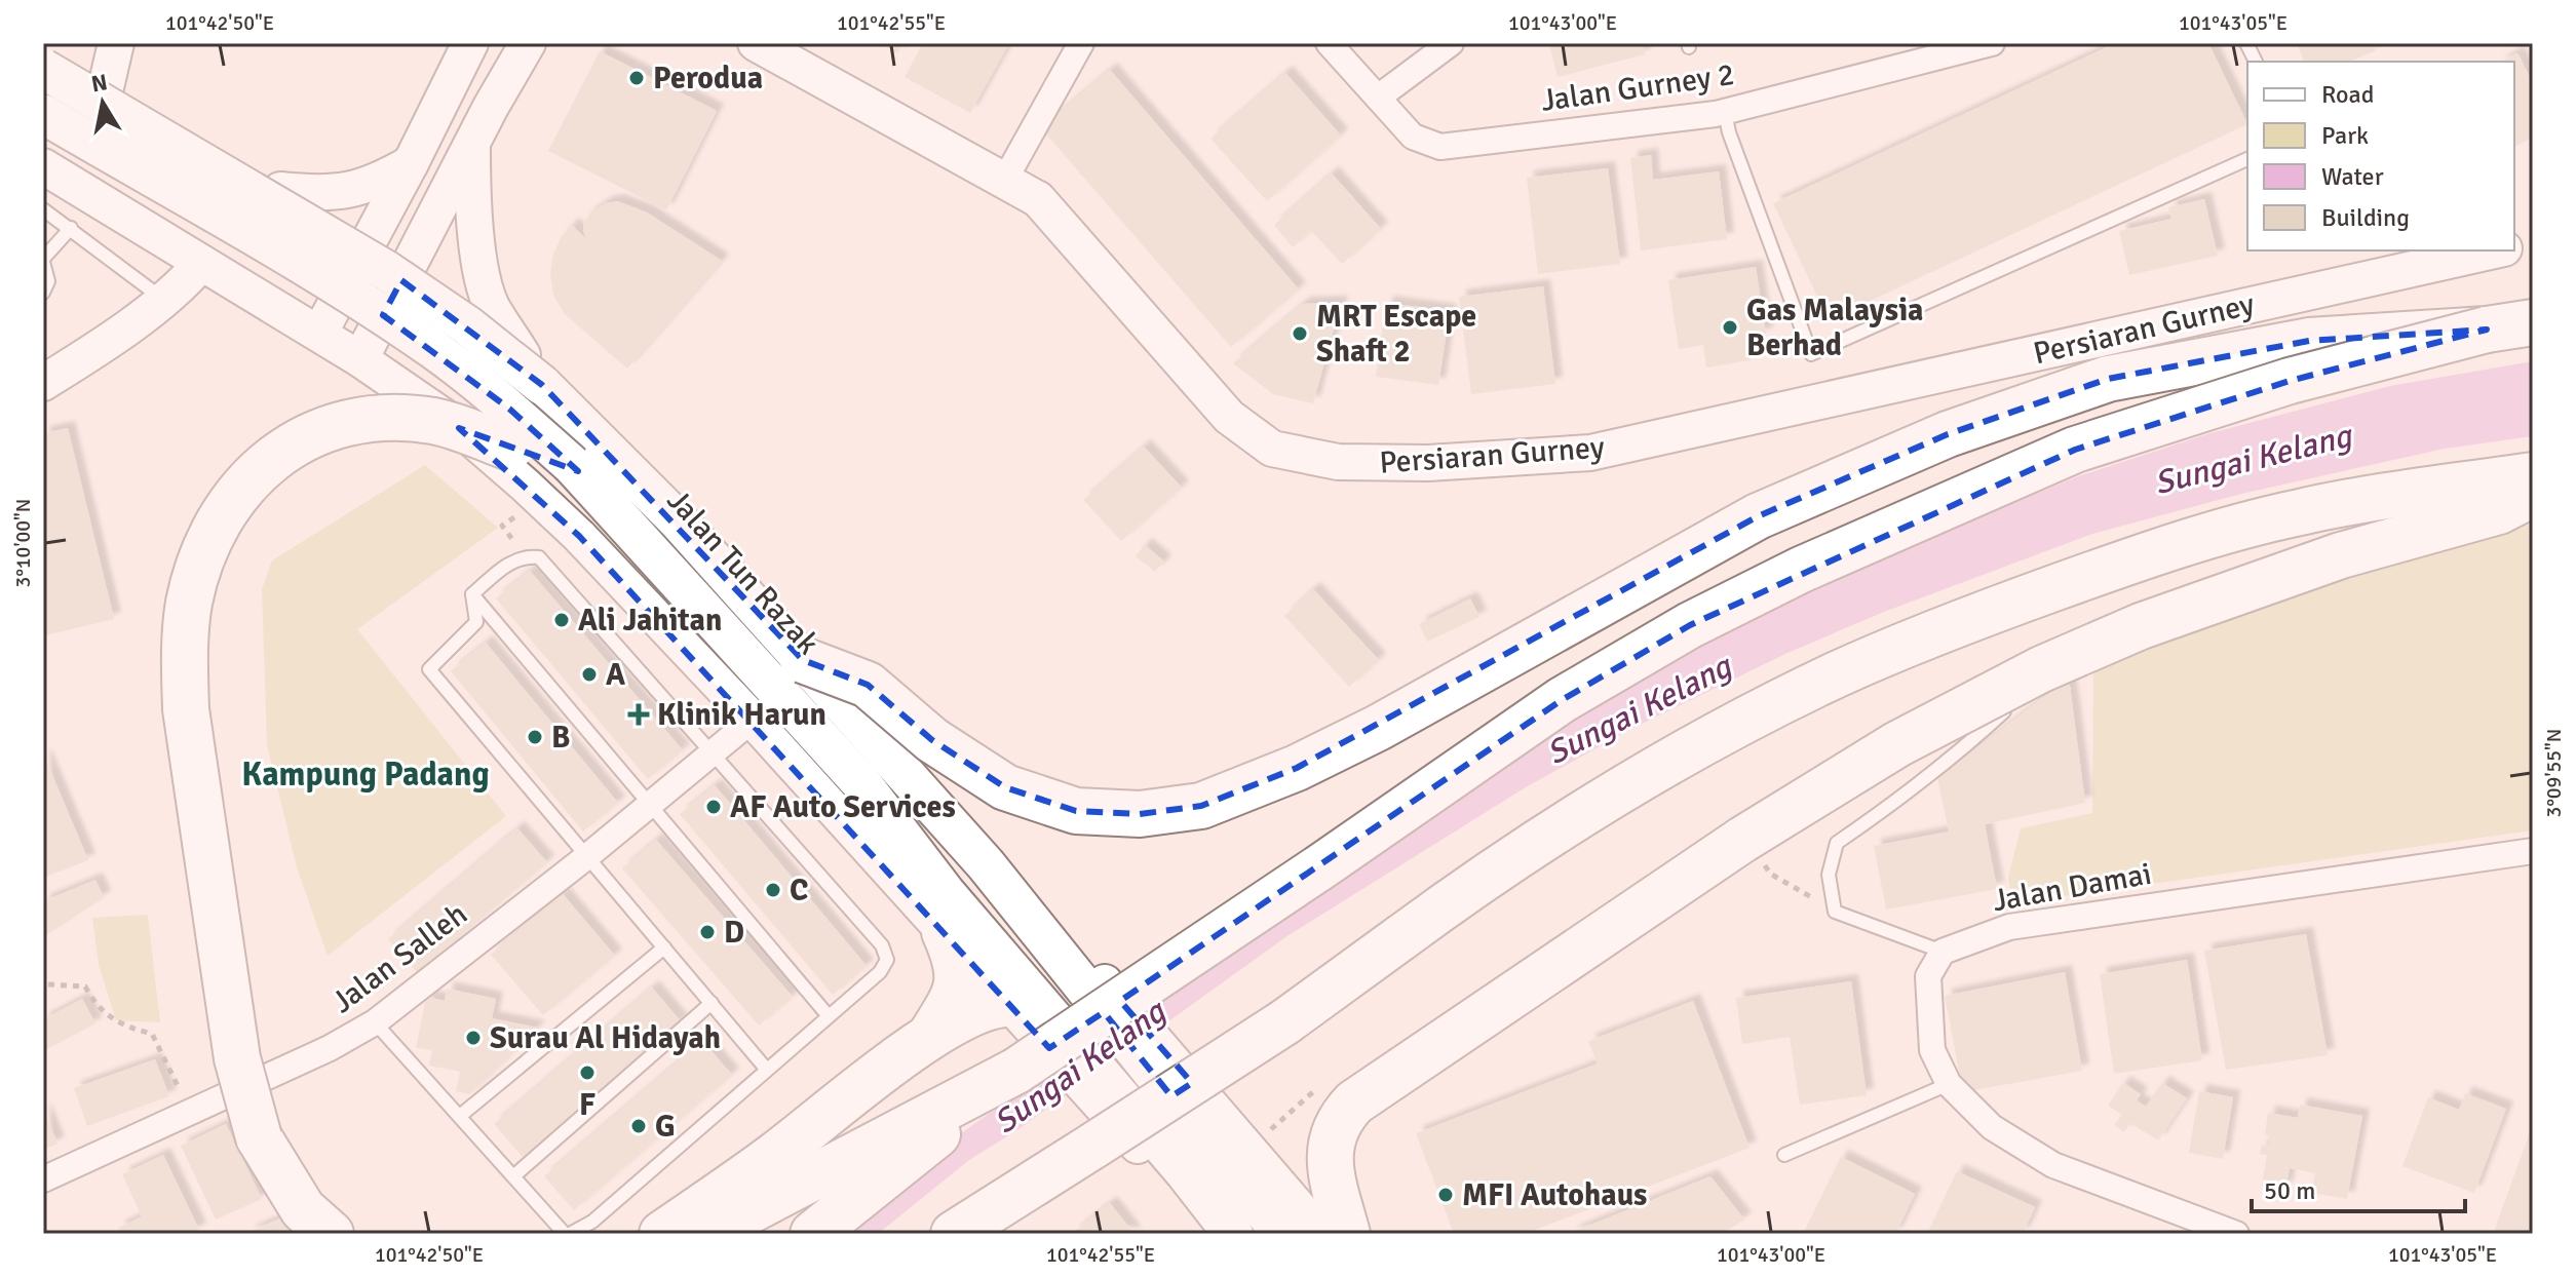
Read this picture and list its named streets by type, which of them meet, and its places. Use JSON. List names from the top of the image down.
{
  "streets": {
    "main road": ["Persiaran Gurney", "Jalan Tun Razak"],
    "street": ["Jalan Gurney 2", "Jalan Damai", "Jalan Salleh"]
  },
  "districts": ["Kampung Padang"],
  "water": ["Sungai Kelang"],
  "places": {
    "other": [
      "Perodua",
      "Gas Malaysia Berhad",
      "MRT Escape Shaft 2",
      "Ali Jahitan",
      "A",
      "B",
      "AF Auto Services",
      "C",
      "D",
      "Surau Al Hidayah",
      "F",
      "G",
      "MFI Autohaus"
    ],
    "health": ["Klinik Harun"]
  },
  "legend": [
    "Road",
    "Park",
    "Water",
    "Building"
  ],
  "scale_bar": "50 m",
  "north": "top",
  "coordinates": [
    "101°42'50\"E",
    "101°42'55\"E",
    "101°43'00\"E",
    "101°43'05\"E",
    "3°10'00\"N",
    "3°09'55\"N"
  ]
}
